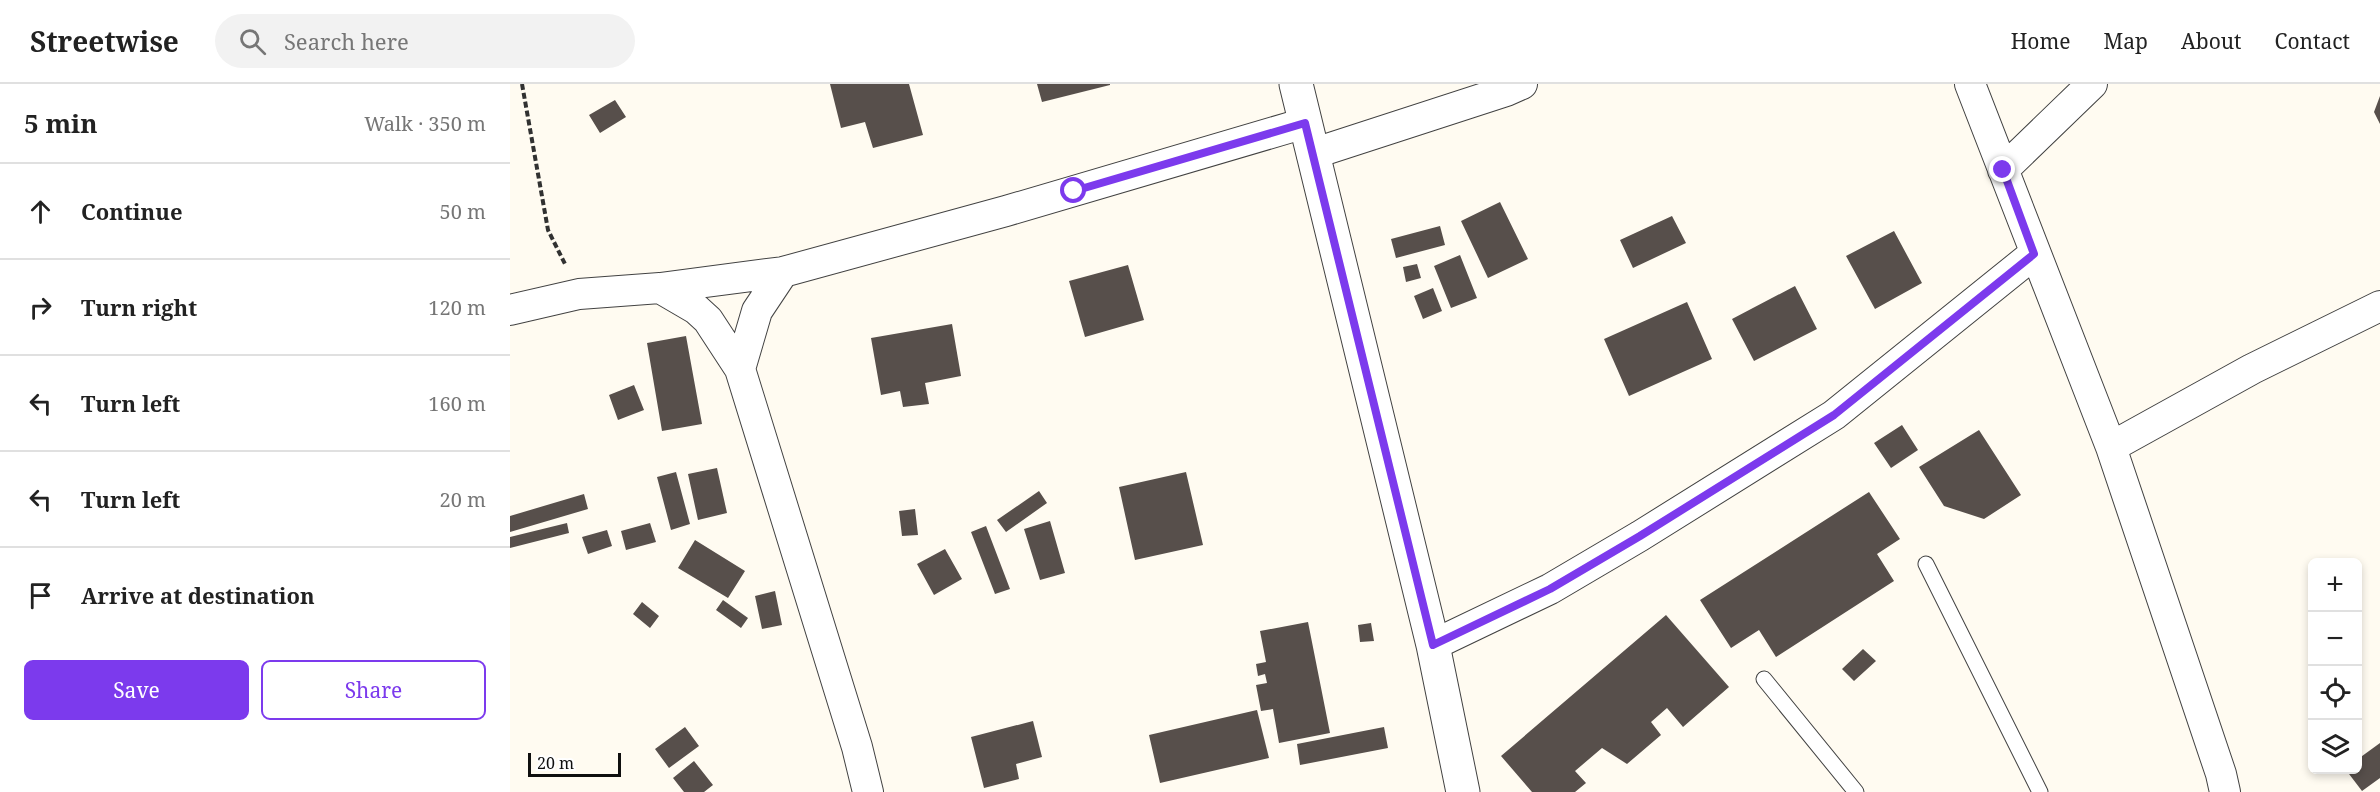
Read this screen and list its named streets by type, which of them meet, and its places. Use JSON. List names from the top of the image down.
{
  "scale_bar": "20 m",
  "page": {
    "header": "Streetwise",
    "search": "Search here",
    "nav": [
      "Home",
      "Map",
      "About",
      "Contact"
    ],
    "heading": ["5 min", "Walk · 350 m"],
    "list": [
      ["Continue", "50 m"],
      ["Turn right", "120 m"],
      ["Turn left", "160 m"],
      ["Turn left", "20 m"],
      "Arrive at destination"
    ],
    "map_buttons": ["+", "−"],
    "buttons": ["Save", "Share"],
    "scale": "20 m"
  }
}
